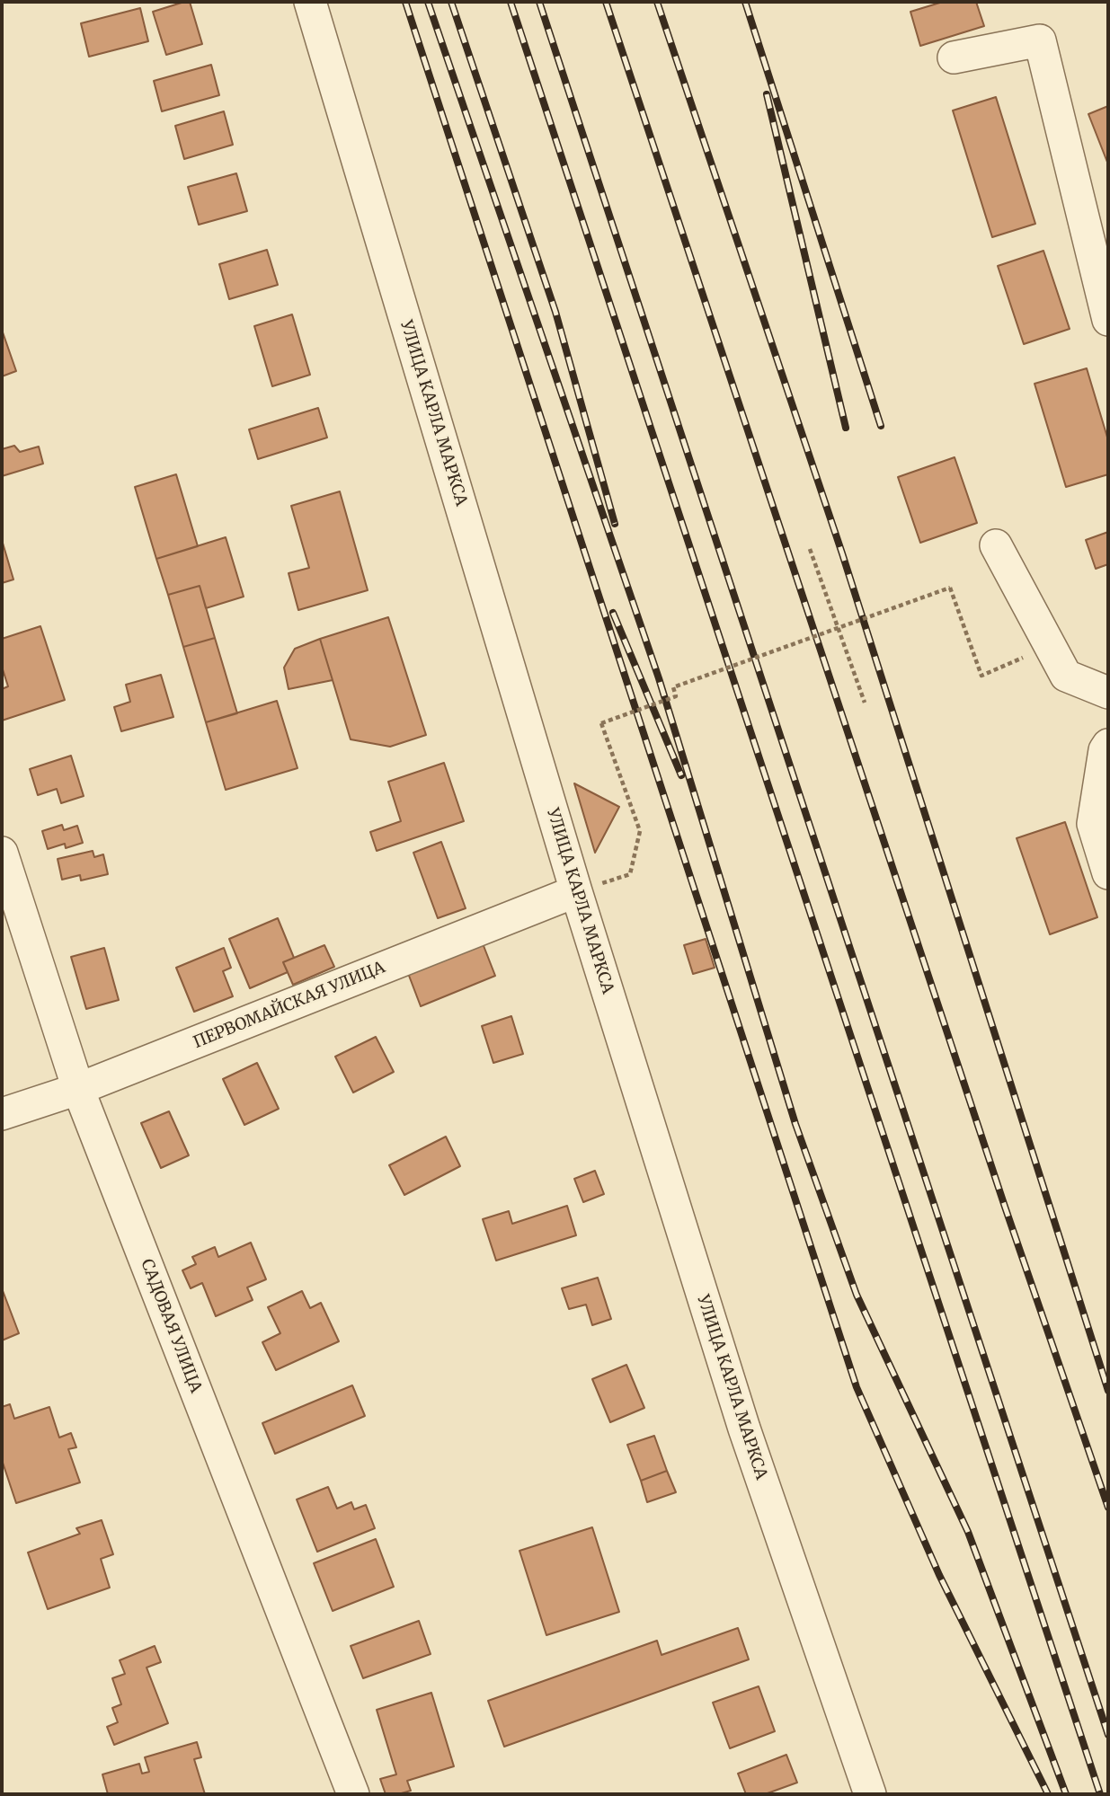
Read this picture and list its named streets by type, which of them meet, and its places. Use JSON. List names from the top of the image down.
{
  "streets": {
    "street": ["УЛИЦА КАРЛА МАРКСА", "ПЕРВОМАЙСКАЯ УЛИЦА", "САДОВАЯ УЛИЦА"]
  },
  "crossings": [
    ["УЛИЦА КАРЛА МАРКСА", "ПЕРВОМАЙСКАЯ УЛИЦА"],
    ["ПЕРВОМАЙСКАЯ УЛИЦА", "САДОВАЯ УЛИЦА"]
  ]
}
